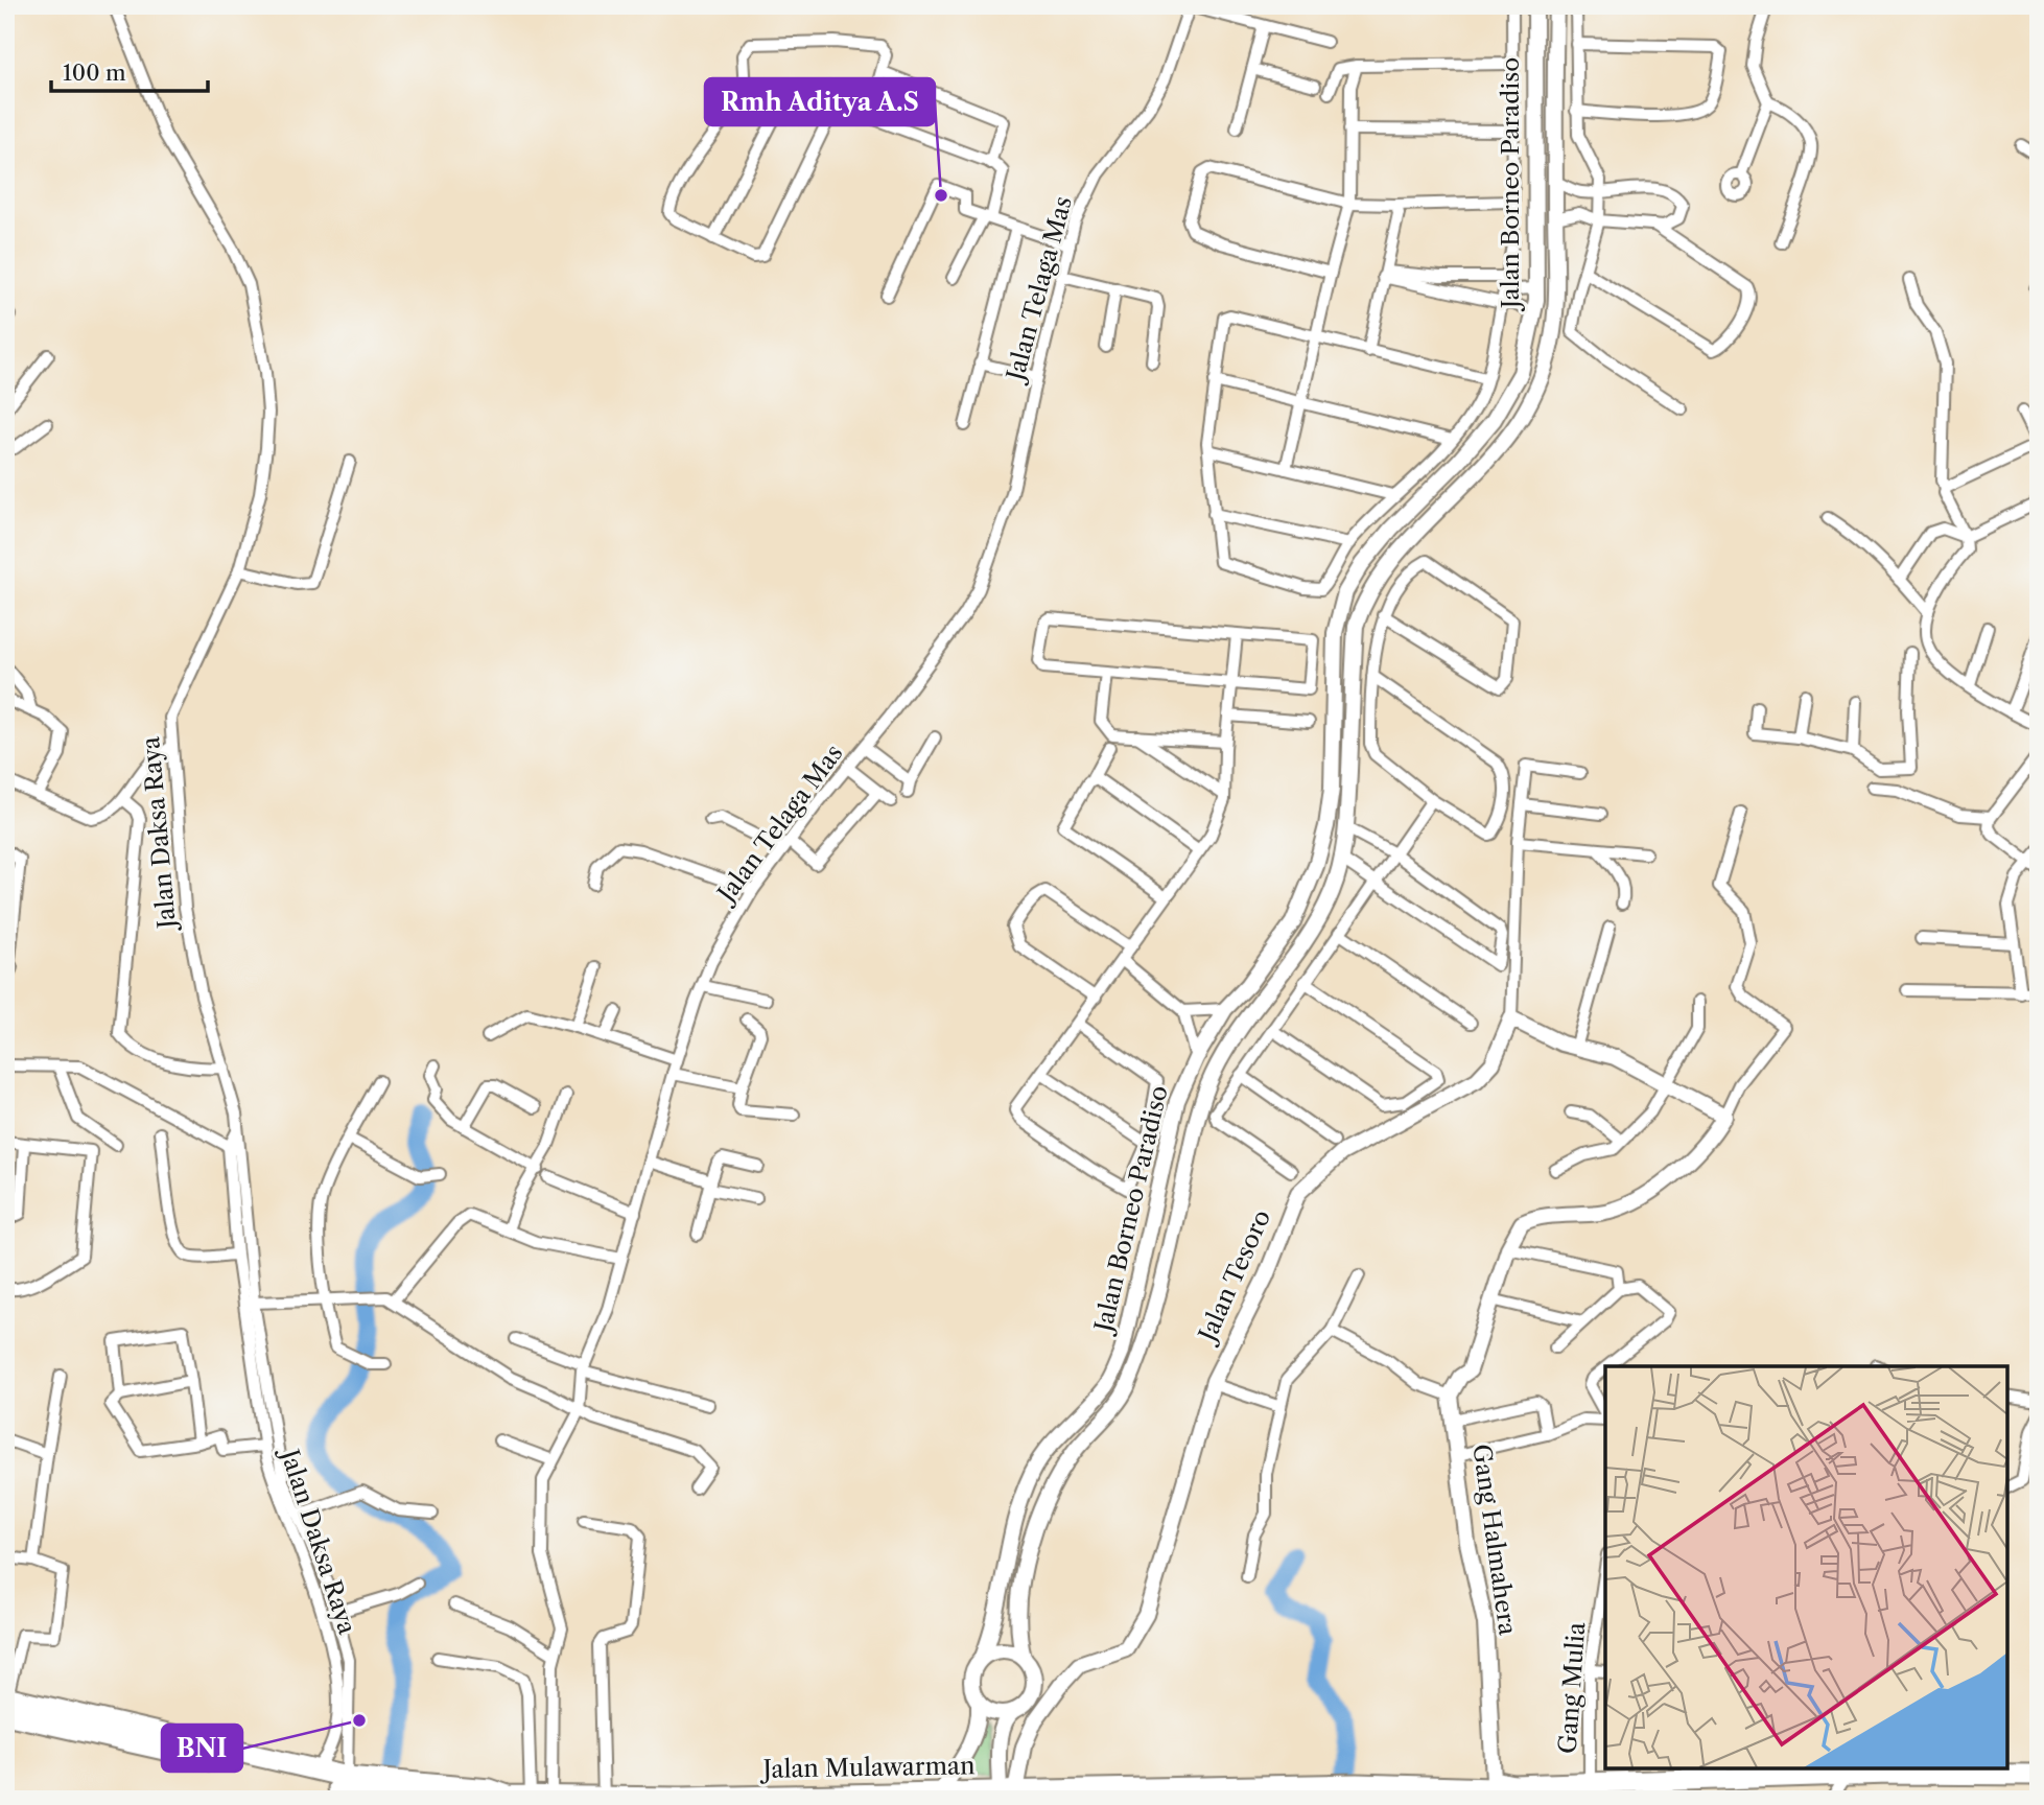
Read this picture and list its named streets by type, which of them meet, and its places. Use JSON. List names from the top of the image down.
{
  "streets": {
    "highway": ["Jalan Mulawarman"],
    "street": [
      "Jalan Borneo Paradiso",
      "Jalan Telaga Mas",
      "Jalan Daksa Raya",
      "Jalan Tesoro",
      "Gang Halmahera",
      "Gang Mulia"
    ]
  },
  "crossings": [
    ["Jalan Telaga Mas", "Jalan Mulawarman"],
    ["Jalan Daksa Raya", "Jalan Mulawarman"],
    ["Jalan Tesoro", "Jalan Mulawarman"],
    ["Gang Halmahera", "Jalan Mulawarman"],
    ["Gang Mulia", "Jalan Mulawarman"]
  ],
  "places": ["Rmh Aditya A.S", "BNI"],
  "scale_bar": "100 m"
}
